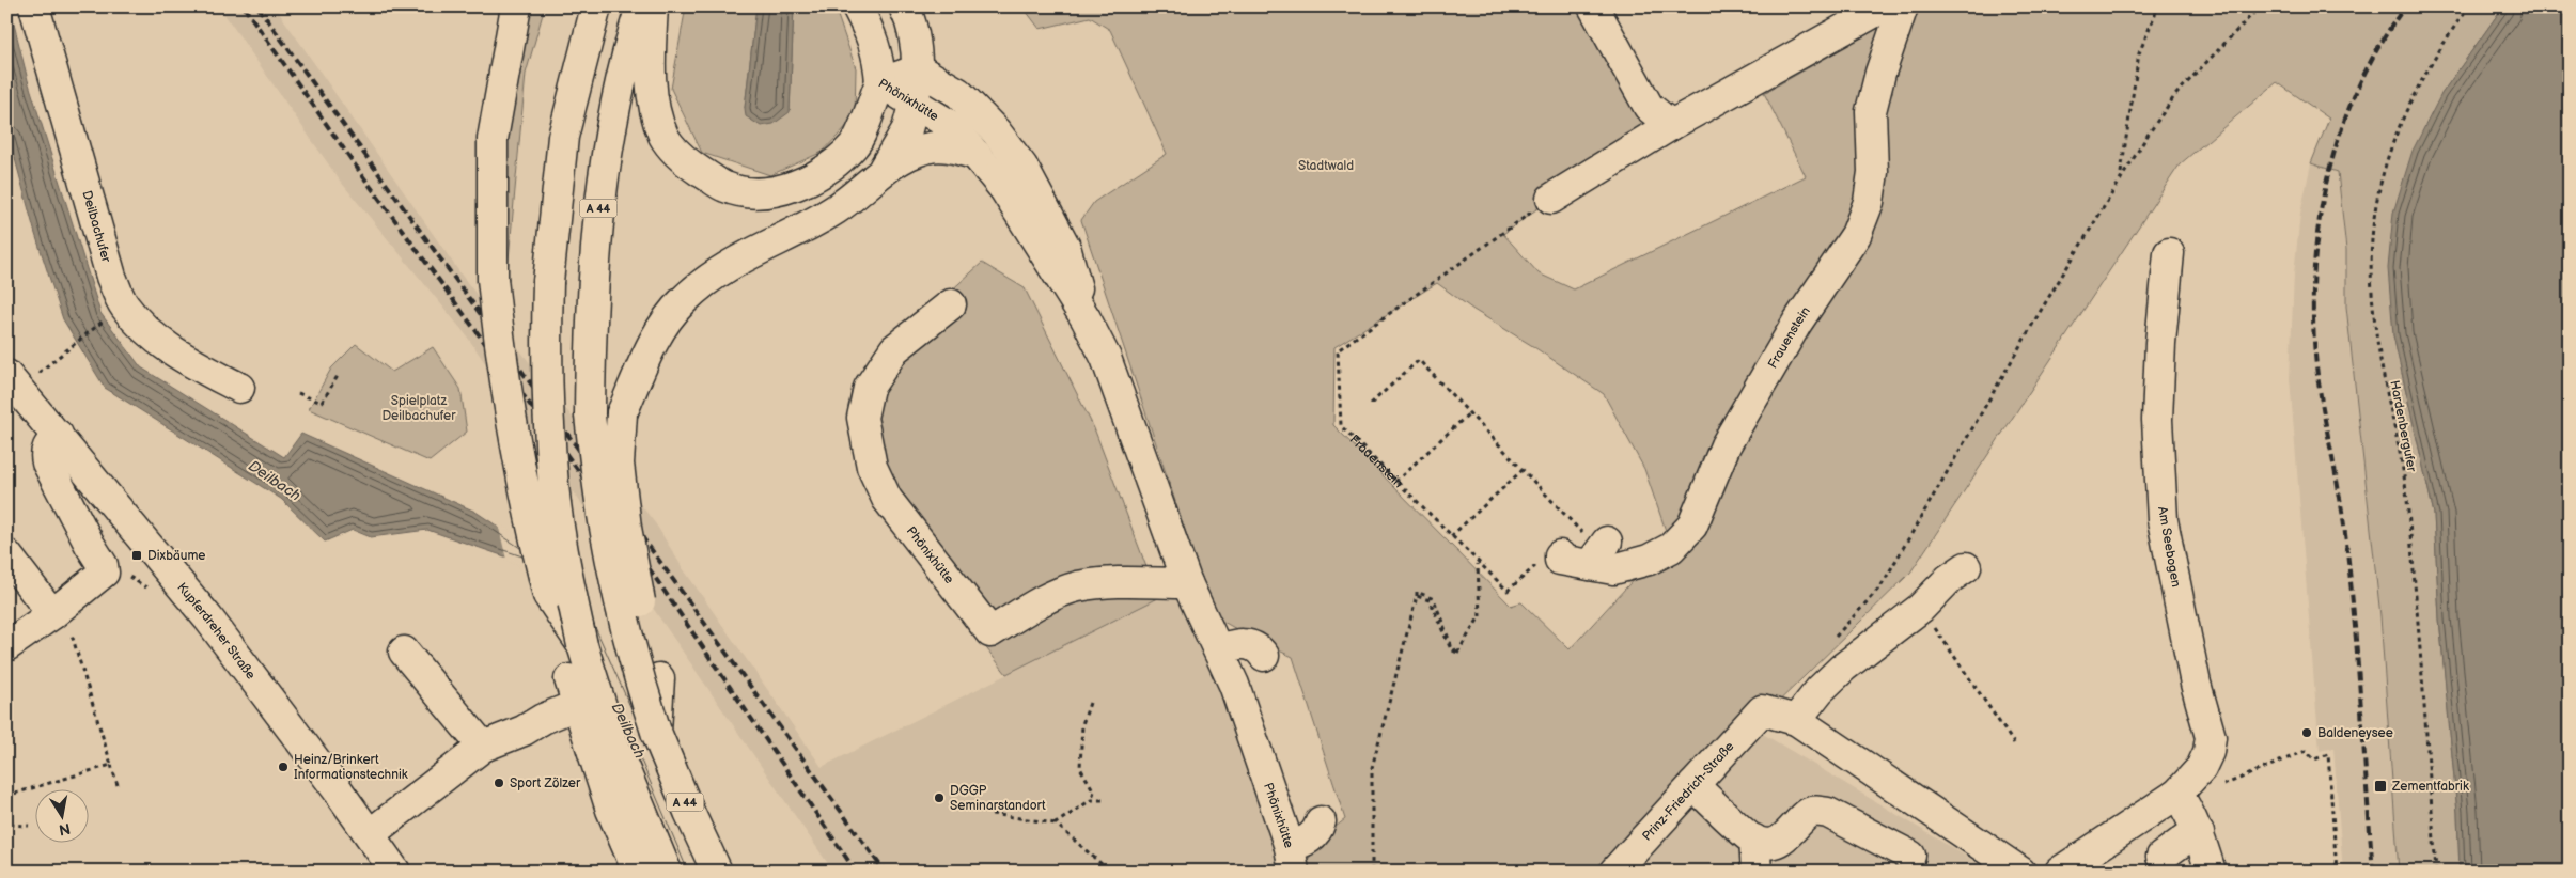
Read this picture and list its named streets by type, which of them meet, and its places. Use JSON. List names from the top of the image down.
{
  "streets": {
    "main road": [
      "Phönixhütte",
      "A 44",
      "Deilbachufer",
      "Frauenstein",
      "Am Seebogen",
      "Kupferdreher Straße",
      "Prinz-Friedrich-Straße"
    ],
    "path": ["Hardenbergufer"]
  },
  "water": ["Deilbach"],
  "parks": ["Stadtwald", "Spielplatz Deilbachufer"],
  "places": {
    "transit": ["Dixbäume", "Zementfabrik"],
    "other": [
      "Baldeneysee",
      "Heinz/Brinkert Informationstechnik",
      "Sport Zölzer",
      "DGGP Seminarstandort"
    ]
  },
  "north": "bottom"
}
